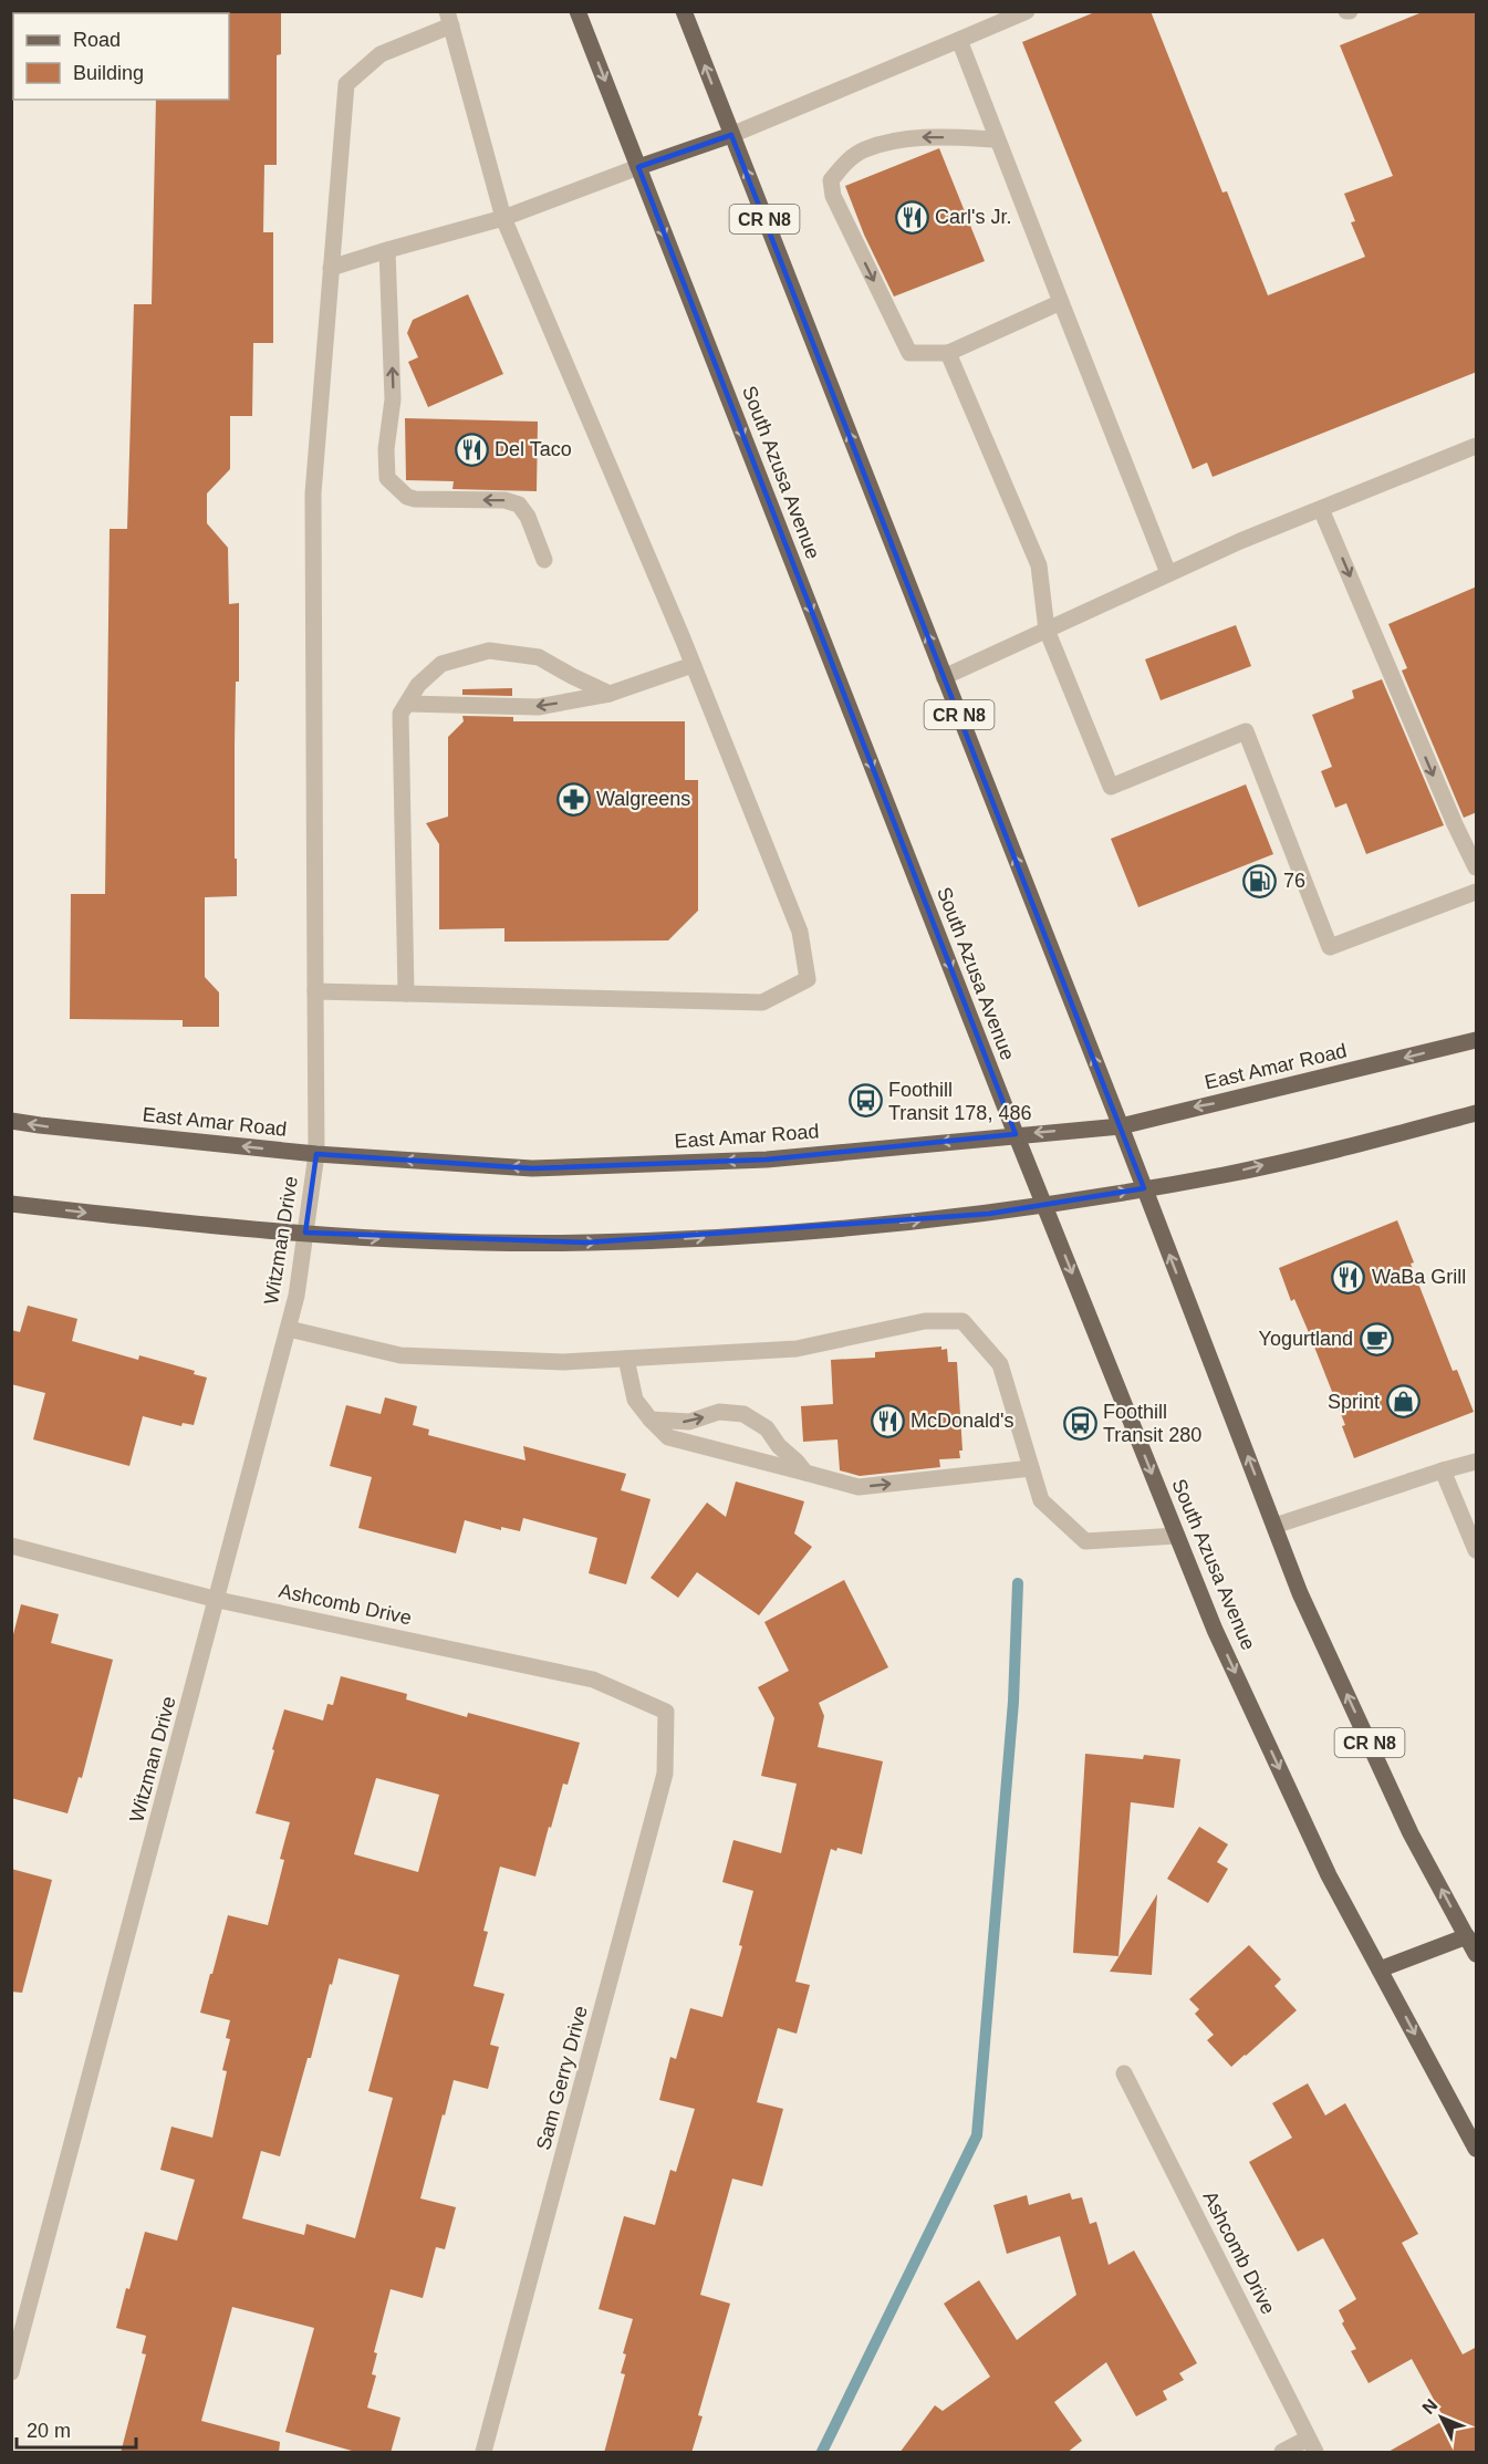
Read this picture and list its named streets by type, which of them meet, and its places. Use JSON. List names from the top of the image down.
{
  "streets": {
    "main road": ["CR N8", "South Azusa Avenue", "East Amar Road"],
    "street": ["Witzman Drive", "Ashcomb Drive", "Sam Gerry Drive"]
  },
  "crossings": [
    ["CR N8", "East Amar Road"],
    ["South Azusa Avenue", "East Amar Road"],
    ["East Amar Road", "Witzman Drive"],
    ["Witzman Drive", "Ashcomb Drive"],
    ["Ashcomb Drive", "Sam Gerry Drive"]
  ],
  "places": {
    "restaurant": [
      "Carl's Jr.",
      "Del Taco",
      "WaBa Grill",
      "McDonald's"
    ],
    "pharmacy": ["Walgreens"],
    "fuel station": ["76"],
    "bus stop": ["Foothill Transit 178, 486", "Foothill Transit 280"],
    "cafe": ["Yogurtland"],
    "shop": ["Sprint"]
  },
  "legend": ["Road", "Building"],
  "scale_bar": "20 m",
  "north": "top left"
}
